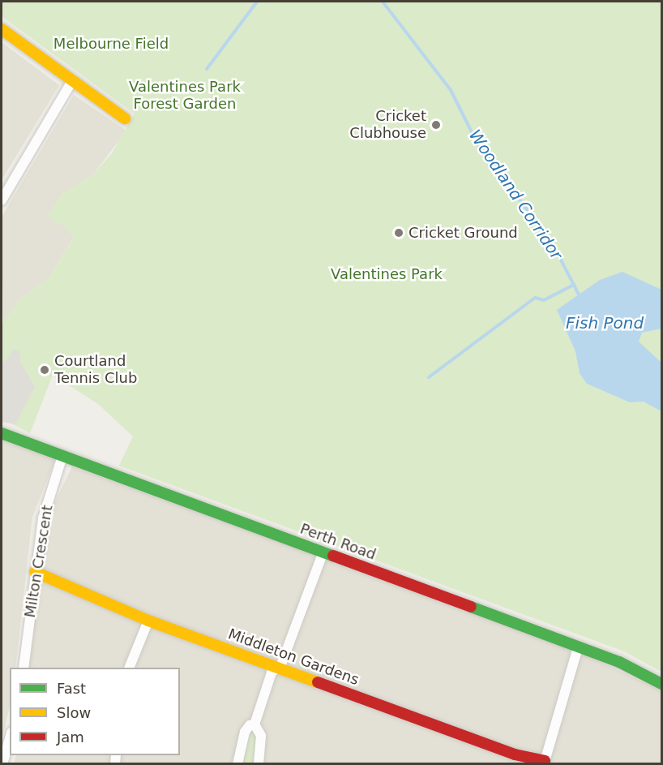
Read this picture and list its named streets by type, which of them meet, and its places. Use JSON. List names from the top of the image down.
{
  "streets": {
    "street": ["Perth Road", "Milton Crescent", "Middleton Gardens"]
  },
  "crossings": [
    ["Perth Road", "Milton Crescent"],
    ["Milton Crescent", "Middleton Gardens"]
  ],
  "water": ["Woodland Corridor", "Fish Pond"],
  "parks": ["Melbourne Field", "Valentines Park Forest Garden", "Valentines Park"],
  "places": ["Cricket Clubhouse", "Cricket Ground", "Courtland Tennis Club"],
  "legend": ["Fast", "Slow", "Jam"]
}
